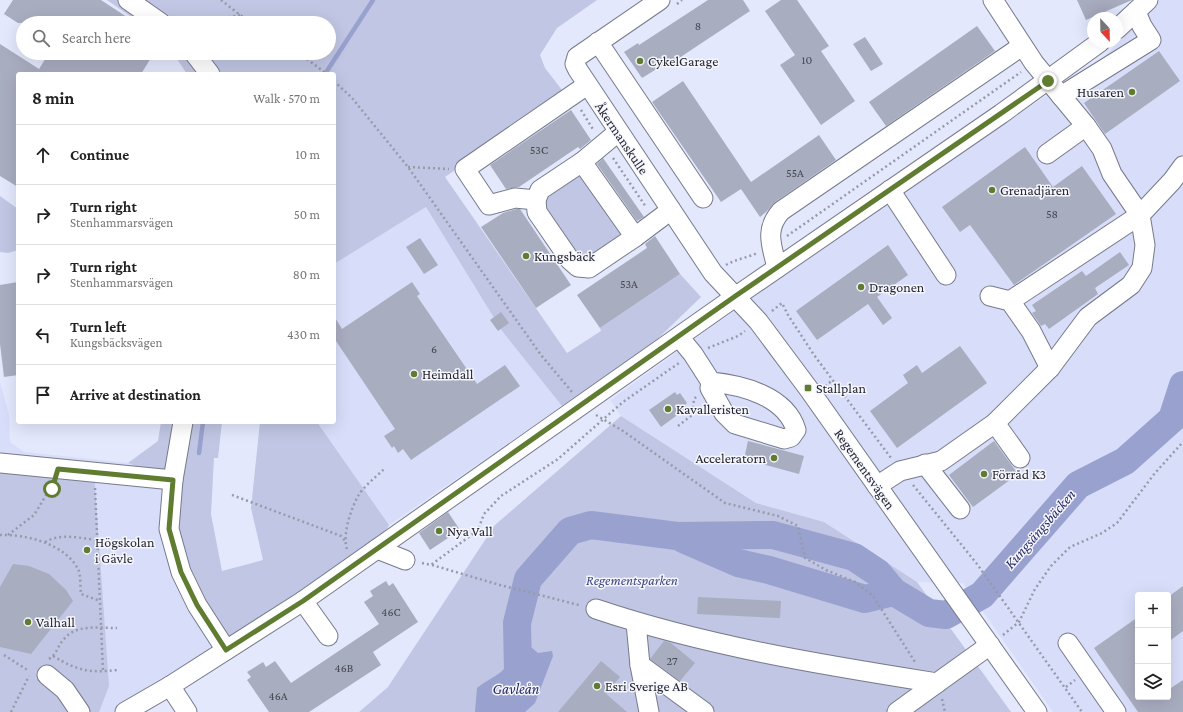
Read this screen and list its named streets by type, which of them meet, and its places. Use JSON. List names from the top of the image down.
{
  "streets": {
    "street": ["Åkermanskulle", "Regementsvägen"]
  },
  "crossings": [
    ["Åkermanskulle", "Regementsvägen"]
  ],
  "water": ["Kungsängsbäcken", "Gavleån"],
  "parks": ["Regementsparken"],
  "places": {
    "other": [
      "CykelGarage",
      "Husaren",
      "Grenadjären",
      "Kungsbäck",
      "Dragonen",
      "Heimdall",
      "Kavalleristen",
      "Acceleratorn",
      "Förråd K3",
      "Nya Vall",
      "Högskolan i Gävle",
      "Valhall",
      "Esri Sverige AB"
    ],
    "transit": ["Stallplan"]
  },
  "house_numbers": [
    "8",
    "10",
    "53C",
    "55A",
    "58",
    "53A",
    "6",
    "46C",
    "27",
    "46B",
    "46A"
  ],
  "north": "bottom",
  "page": {
    "search": "Search here",
    "heading": ["8 min", "Walk · 570 m"],
    "list": [
      ["Continue", "10 m"],
      ["Turn right", "Stenhammarsvägen", "50 m"],
      ["Turn right", "Stenhammarsvägen", "80 m"],
      ["Turn left", "Kungsbäcksvägen", "430 m"],
      "Arrive at destination"
    ],
    "map_buttons": ["+", "−"]
  }
}
